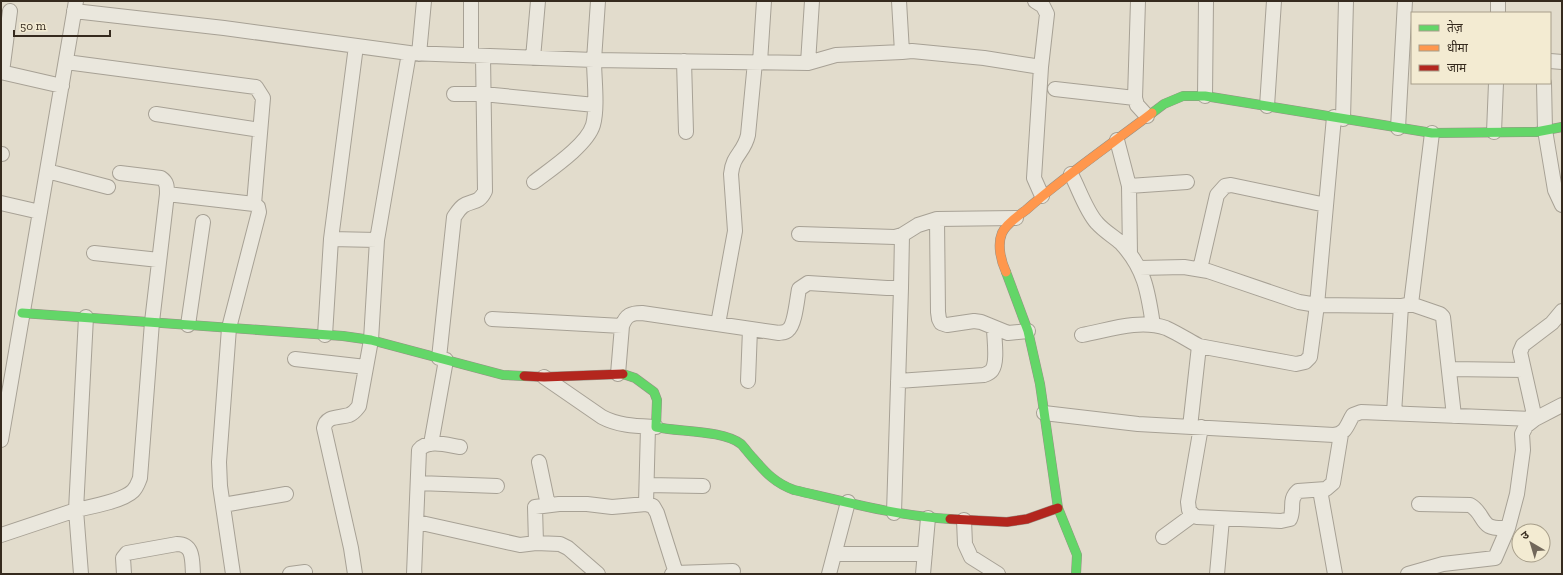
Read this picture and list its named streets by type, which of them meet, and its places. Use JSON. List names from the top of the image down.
{
  "legend": ["तेज़", "धीमा", "जाम"],
  "scale_bar": "50 m",
  "north": "top left"
}
